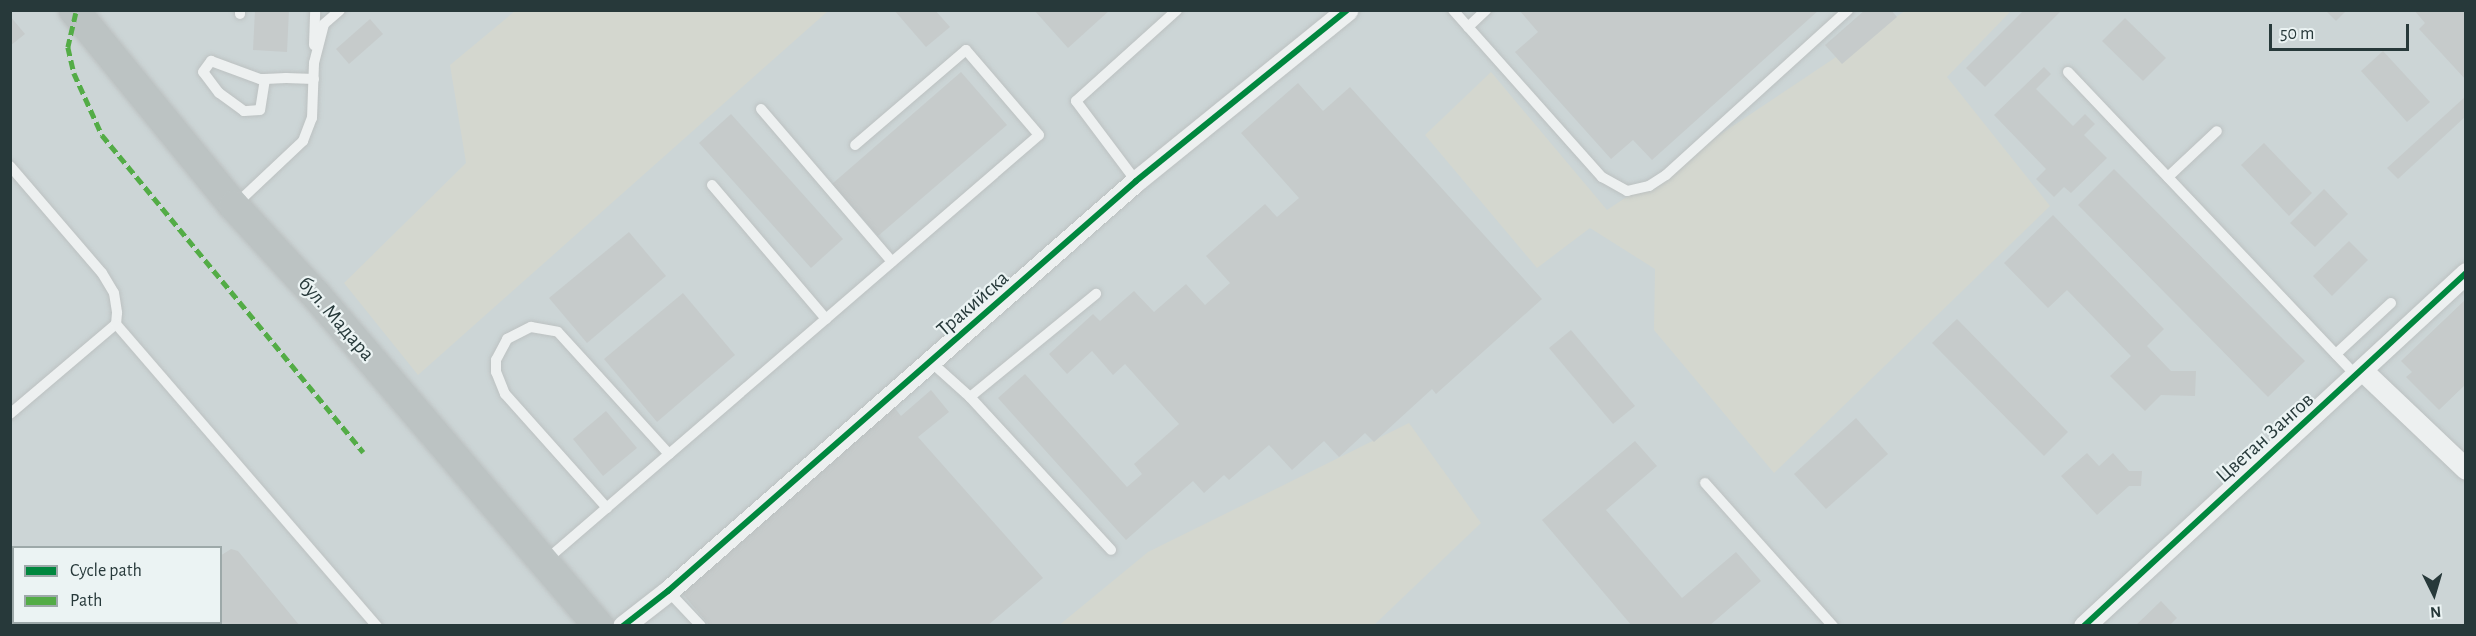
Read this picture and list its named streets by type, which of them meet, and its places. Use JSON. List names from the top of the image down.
{
  "streets": {
    "main road": ["бул. Мадара"],
    "street": ["Тракийска", "Цветан Зангов"]
  },
  "legend": ["Cycle path", "Path"],
  "scale_bar": "50 m",
  "north": "bottom"
}
